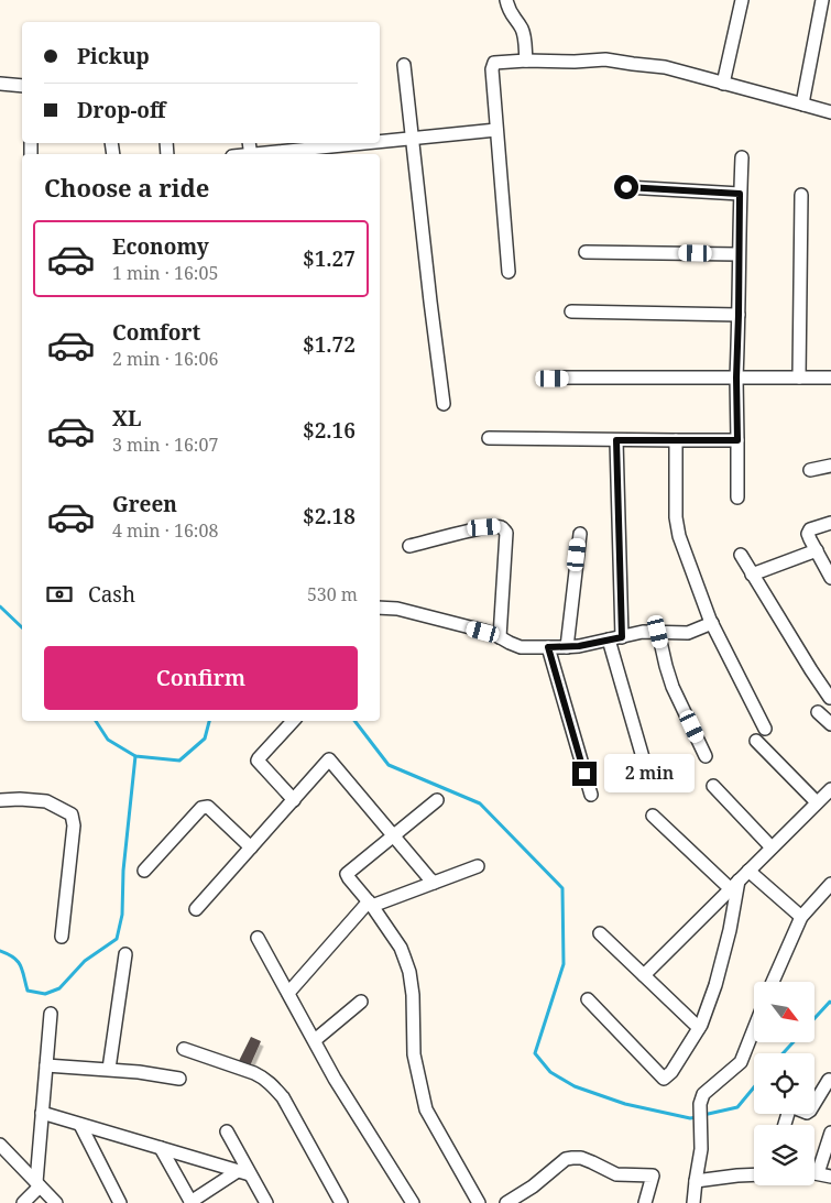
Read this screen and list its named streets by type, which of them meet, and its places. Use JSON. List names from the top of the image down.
{
  "north": "bottom right",
  "page": {
    "banner": ["Pickup", "Drop-off"],
    "heading": "Choose a ride",
    "list": [
      {
        "name": "Economy",
        "note": "1 min · 16:05",
        "value": "$1.27"
      },
      {
        "name": "Comfort",
        "note": "2 min · 16:06",
        "value": "$1.72"
      },
      {
        "name": "XL",
        "note": "3 min · 16:07",
        "value": "$2.16"
      },
      {
        "name": "Green",
        "note": "4 min · 16:08",
        "value": "$2.18"
      }
    ],
    "pay": ["Cash", "530 m"],
    "buttons": "Confirm",
    "bubble": "2 min"
  }
}
